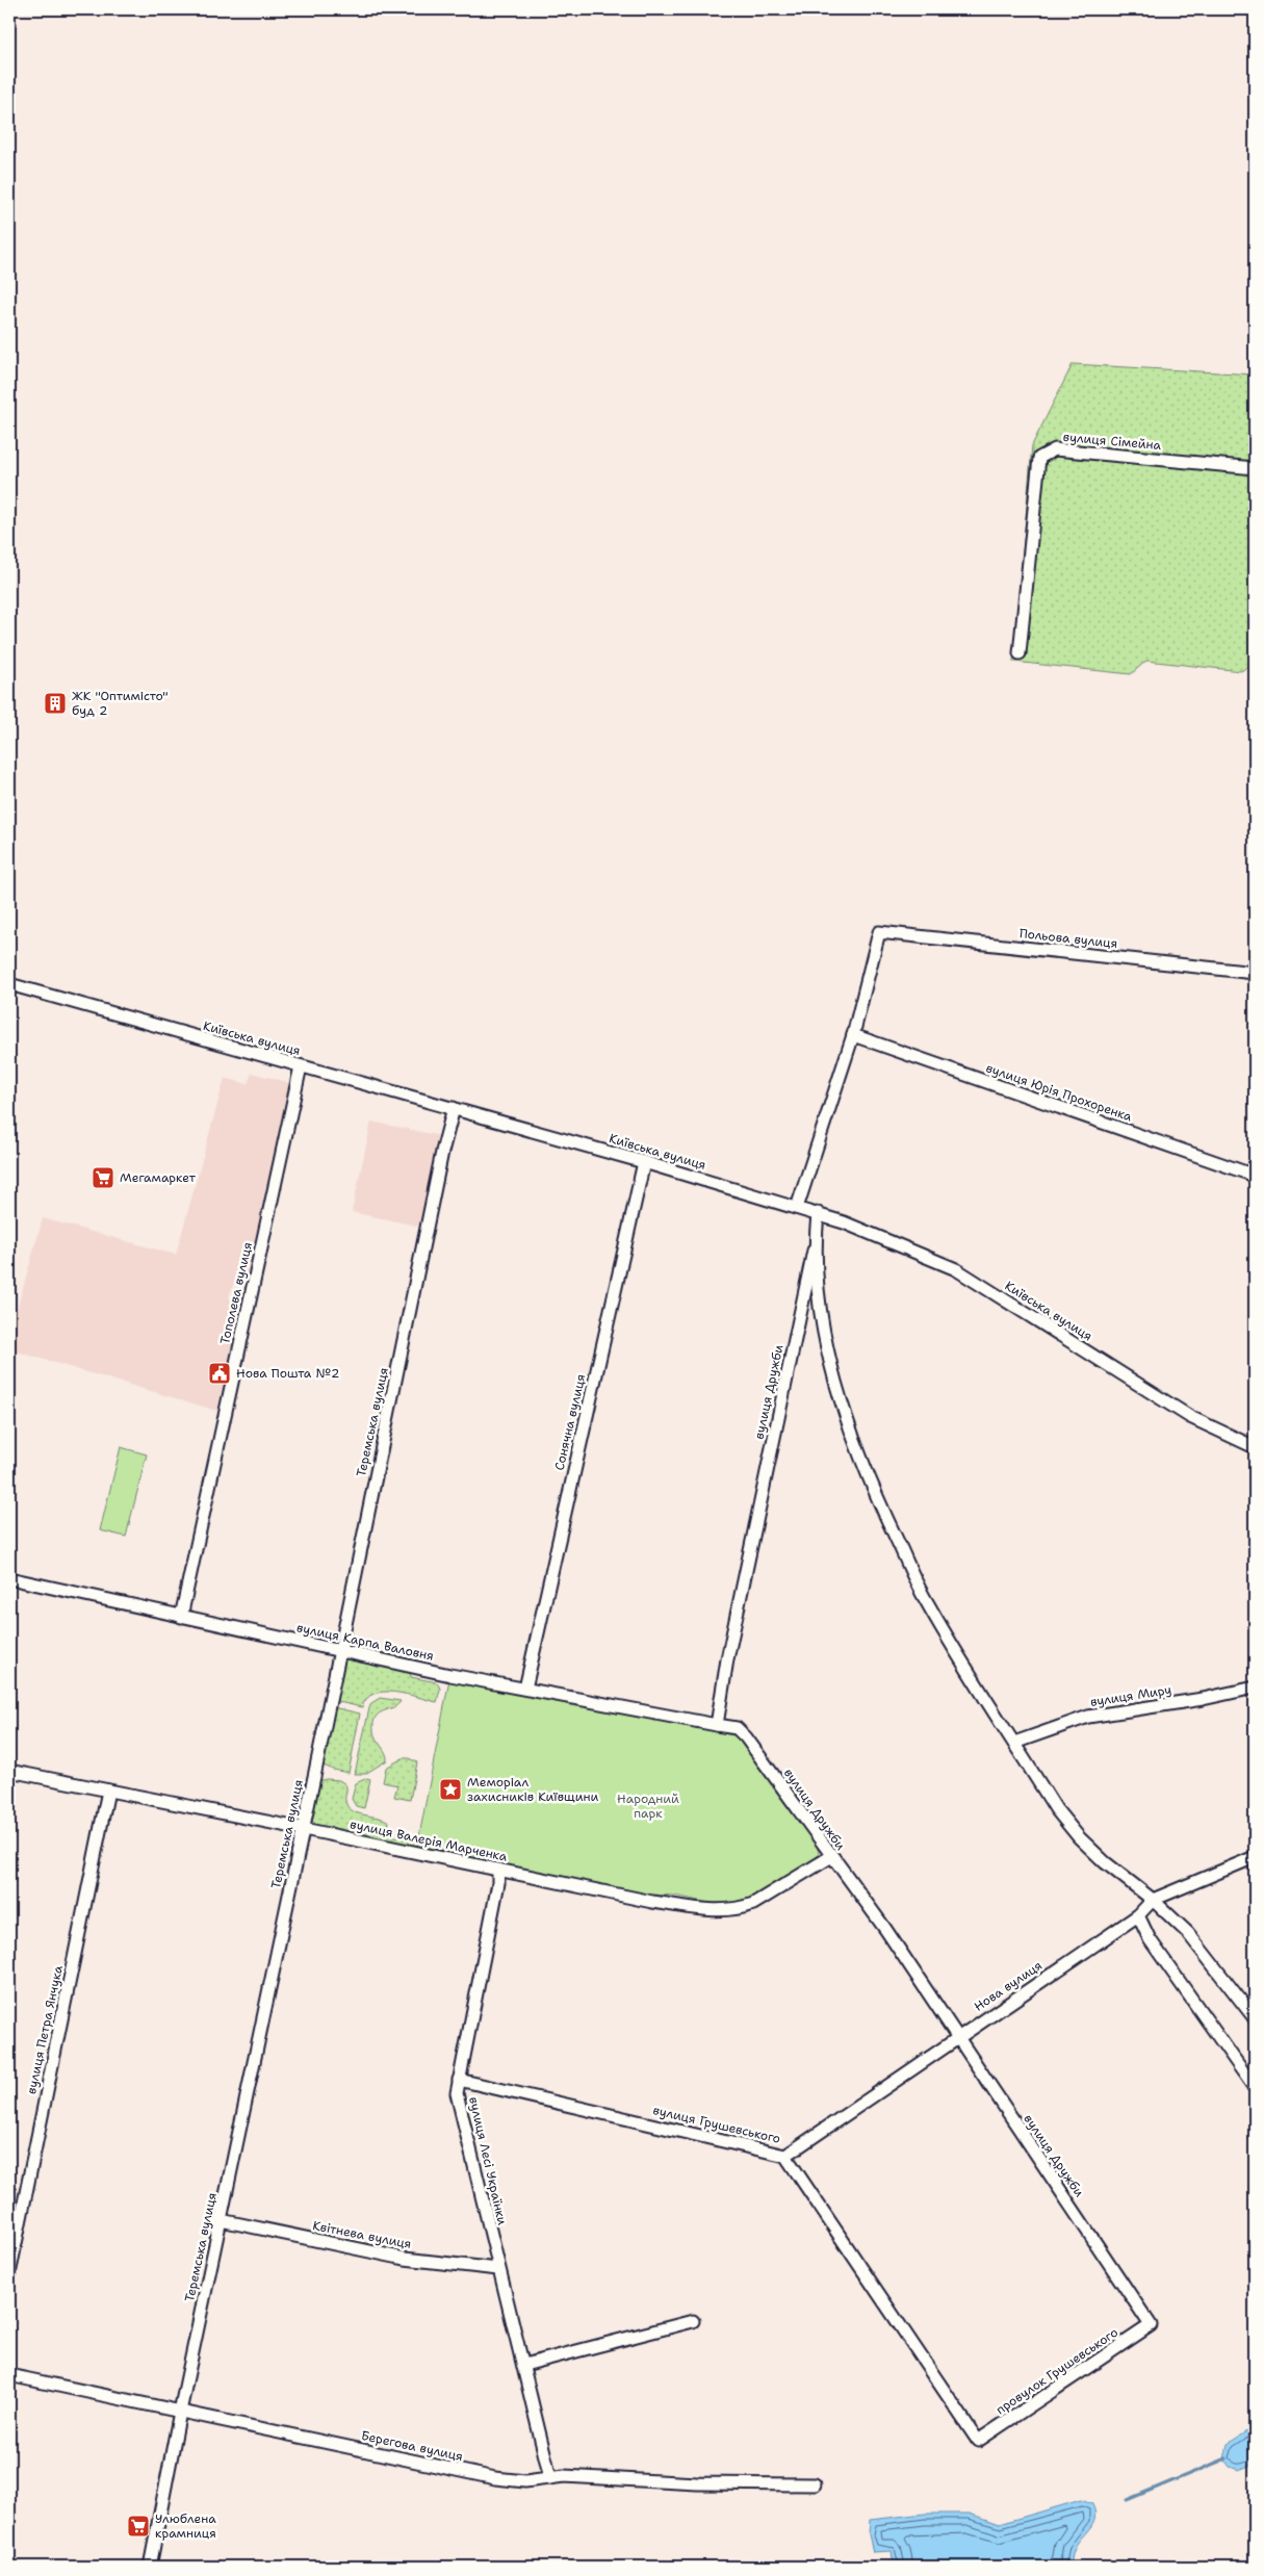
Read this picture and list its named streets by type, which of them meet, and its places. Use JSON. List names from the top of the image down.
{
  "streets": {
    "street": [
      "вулиця Сімейна",
      "Польова вулиця",
      "Київська вулиця",
      "вулиця Юрія Прохоренка",
      "Тополева вулиця",
      "вулиця Дружби",
      "Теремська вулиця",
      "Сонячна вулиця",
      "вулиця Карпа Валовня",
      "вулиця Миру",
      "вулиця Валерія Марченка",
      "Нова вулиця",
      "вулиця Петра Янчука",
      "вулиця Грушевського",
      "вулиця Лесі Українки",
      "Квітнева вулиця",
      "провулок Грушевського",
      "Берегова вулиця"
    ]
  },
  "crossings": [
    ["Польова вулиця", "вулиця Юрія Прохоренка"],
    ["Київська вулиця", "Тополева вулиця"],
    ["Київська вулиця", "Теремська вулиця"],
    ["Київська вулиця", "Сонячна вулиця"],
    ["Тополева вулиця", "вулиця Карпа Валовня"],
    ["вулиця Дружби", "вулиця Карпа Валовня"],
    ["вулиця Дружби", "вулиця Валерія Марченка"],
    ["вулиця Дружби", "Нова вулиця"],
    ["вулиця Дружби", "провулок Грушевського"],
    ["Теремська вулиця", "вулиця Карпа Валовня"],
    ["Теремська вулиця", "вулиця Валерія Марченка"],
    ["Теремська вулиця", "Квітнева вулиця"],
    ["Теремська вулиця", "Берегова вулиця"],
    ["Сонячна вулиця", "вулиця Карпа Валовня"],
    ["вулиця Валерія Марченка", "вулиця Петра Янчука"],
    ["вулиця Валерія Марченка", "вулиця Лесі Українки"],
    ["Нова вулиця", "вулиця Грушевського"],
    ["вулиця Грушевського", "вулиця Лесі Українки"],
    ["вулиця Грушевського", "провулок Грушевського"],
    ["вулиця Лесі Українки", "Квітнева вулиця"],
    ["вулиця Лесі Українки", "Берегова вулиця"]
  ],
  "parks": ["Народний парк"],
  "places": {
    "building": ["ЖК \"Оптимісто\" буд 2"],
    "supermarket": ["Мегамаркет", "Улюблена крамниця"],
    "public building": ["Нова Пошта №2"],
    "place": ["Меморіал захисників Київщини"]
  }
}
